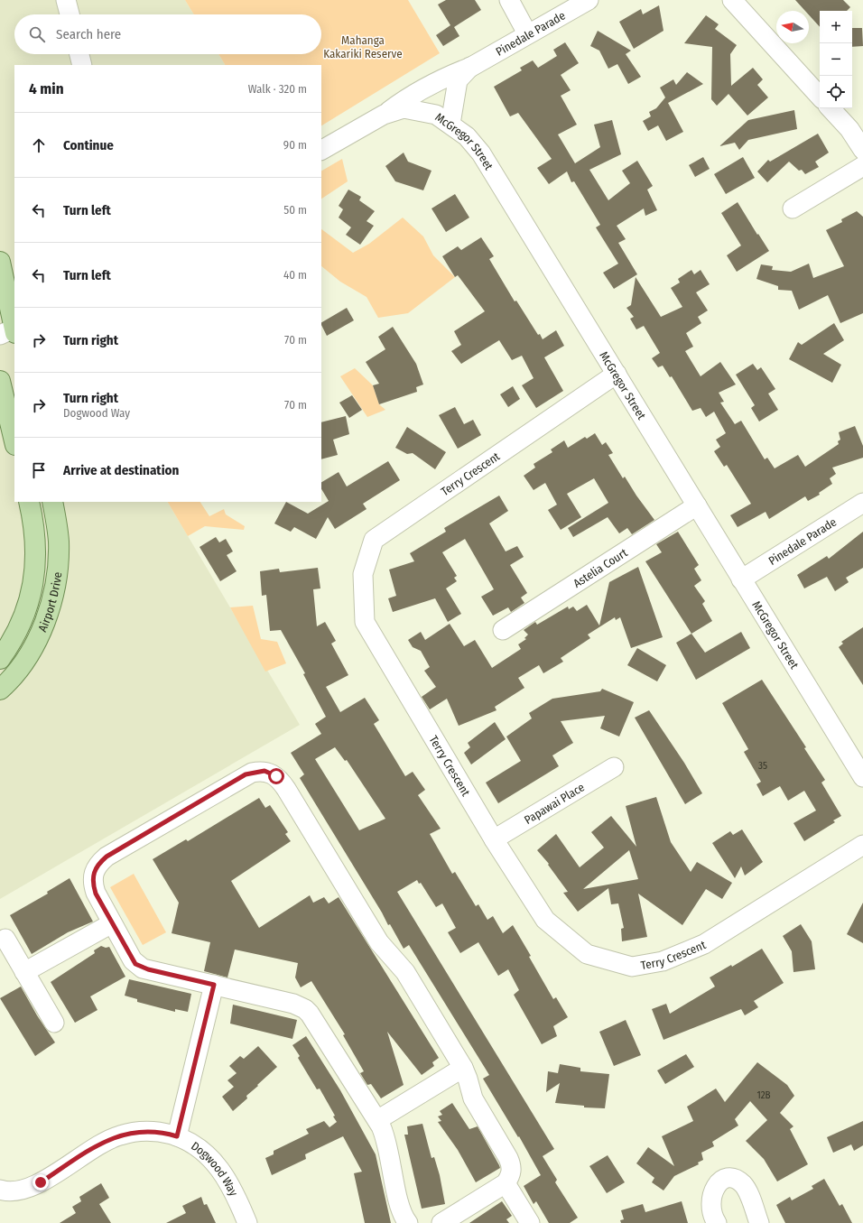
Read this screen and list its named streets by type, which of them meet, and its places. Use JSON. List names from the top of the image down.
{
  "streets": {
    "main road": ["Airport Drive"],
    "street": [
      "Pinedale Parade",
      "McGregor Street",
      "Terry Crescent",
      "Astelia Court",
      "Papawai Place",
      "Dogwood Way"
    ]
  },
  "crossings": [
    ["Pinedale Parade", "McGregor Street"],
    ["McGregor Street", "Terry Crescent"],
    ["McGregor Street", "Astelia Court"],
    ["Terry Crescent", "Papawai Place"]
  ],
  "parks": ["Mahanga Kakariki Reserve"],
  "house_numbers": ["35", "12B"],
  "north": "left",
  "page": {
    "map_buttons": ["+", "−"],
    "search": "Search here",
    "heading": ["4 min", "Walk · 320 m"],
    "list": [
      ["Continue", "90 m"],
      ["Turn left", "50 m"],
      ["Turn left", "40 m"],
      ["Turn right", "70 m"],
      ["Turn right", "Dogwood Way", "70 m"],
      "Arrive at destination"
    ]
  }
}
